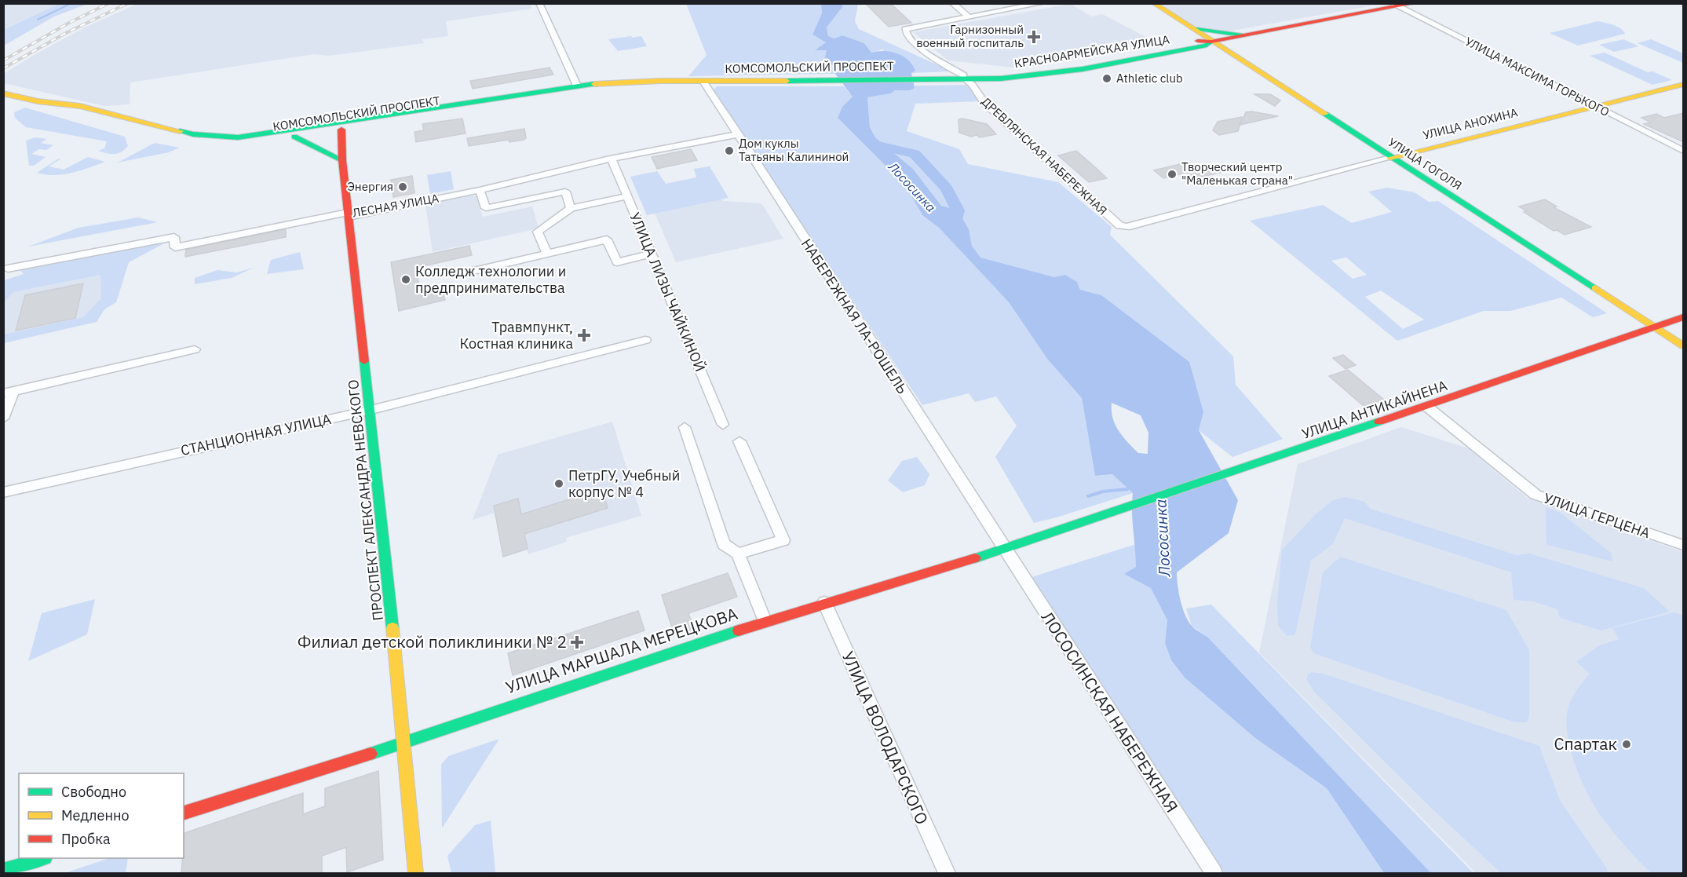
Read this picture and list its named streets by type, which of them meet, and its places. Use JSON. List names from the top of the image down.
{
  "streets": {
    "main road": [
      "КРАСНОАРМЕЙСКАЯ УЛИЦА",
      "КОМСОМОЛЬСКИЙ ПРОСПЕКТ",
      "УЛИЦА АНОХИНА",
      "УЛИЦА ГОГОЛЯ",
      "УЛИЦА АНТИКАЙНЕНА",
      "ПРОСПЕКТ АЛЕКСАНДРА НЕВСКОГО",
      "УЛИЦА МАРШАЛА МЕРЕЦКОВА"
    ],
    "street": [
      "УЛИЦА МАКСИМА ГОРЬКОГО",
      "ДРЕВЛЯНСКАЯ НАБЕРЕЖНАЯ",
      "ЛЕСНАЯ УЛИЦА",
      "УЛИЦА ЛИЗЫ ЧАЙКИНОЙ",
      "НАБЕРЕЖНАЯ ЛА-РОШЕЛЬ",
      "СТАНЦИОННАЯ УЛИЦА",
      "УЛИЦА ГЕРЦЕНА",
      "ЛОСОСИНСКАЯ НАБЕРЕЖНАЯ",
      "УЛИЦА ВОЛОДАРСКОГО"
    ]
  },
  "crossings": [
    ["КРАСНОАРМЕЙСКАЯ УЛИЦА", "КОМСОМОЛЬСКИЙ ПРОСПЕКТ"],
    ["КРАСНОАРМЕЙСКАЯ УЛИЦА", "УЛИЦА МАКСИМА ГОРЬКОГО"],
    ["КРАСНОАРМЕЙСКАЯ УЛИЦА", "ДРЕВЛЯНСКАЯ НАБЕРЕЖНАЯ"],
    ["КРАСНОАРМЕЙСКАЯ УЛИЦА", "УЛИЦА ГОГОЛЯ"],
    ["КОМСОМОЛЬСКИЙ ПРОСПЕКТ", "НАБЕРЕЖНАЯ ЛА-РОШЕЛЬ"],
    ["КОМСОМОЛЬСКИЙ ПРОСПЕКТ", "ПРОСПЕКТ АЛЕКСАНДРА НЕВСКОГО"],
    ["УЛИЦА МАКСИМА ГОРЬКОГО", "УЛИЦА АНОХИНА"],
    ["УЛИЦА АНОХИНА", "ДРЕВЛЯНСКАЯ НАБЕРЕЖНАЯ"],
    ["УЛИЦА АНОХИНА", "УЛИЦА ГОГОЛЯ"],
    ["УЛИЦА ГОГОЛЯ", "УЛИЦА АНТИКАЙНЕНА"],
    ["ЛЕСНАЯ УЛИЦА", "УЛИЦА ЛИЗЫ ЧАЙКИНОЙ"],
    ["ЛЕСНАЯ УЛИЦА", "НАБЕРЕЖНАЯ ЛА-РОШЕЛЬ"],
    ["ЛЕСНАЯ УЛИЦА", "ПРОСПЕКТ АЛЕКСАНДРА НЕВСКОГО"],
    ["НАБЕРЕЖНАЯ ЛА-РОШЕЛЬ", "УЛИЦА МАРШАЛА МЕРЕЦКОВА"],
    ["НАБЕРЕЖНАЯ ЛА-РОШЕЛЬ", "ЛОСОСИНСКАЯ НАБЕРЕЖНАЯ"],
    ["УЛИЦА АНТИКАЙНЕНА", "УЛИЦА ГЕРЦЕНА"],
    ["УЛИЦА АНТИКАЙНЕНА", "УЛИЦА МАРШАЛА МЕРЕЦКОВА"],
    ["СТАНЦИОННАЯ УЛИЦА", "ПРОСПЕКТ АЛЕКСАНДРА НЕВСКОГО"],
    ["ПРОСПЕКТ АЛЕКСАНДРА НЕВСКОГО", "УЛИЦА МАРШАЛА МЕРЕЦКОВА"],
    ["УЛИЦА МАРШАЛА МЕРЕЦКОВА", "ЛОСОСИНСКАЯ НАБЕРЕЖНАЯ"],
    ["УЛИЦА МАРШАЛА МЕРЕЦКОВА", "УЛИЦА ВОЛОДАРСКОГО"]
  ],
  "water": ["Лососинка"],
  "places": {
    "health": ["Гарнизонный военный госпиталь", "Травмпункт, Костная клиника", "Филиал детской поликлиники № 2"],
    "other": [
      "Athletic club",
      "Дом куклы Татьяны Калининой",
      "Творческий центр \"Маленькая страна\"",
      "Энергия",
      "Колледж технологии и предпринимательства",
      "ПетрГУ, Учебный корпус № 4",
      "Спартак"
    ]
  },
  "legend": ["Свободно", "Медленно", "Пробка"]
}
